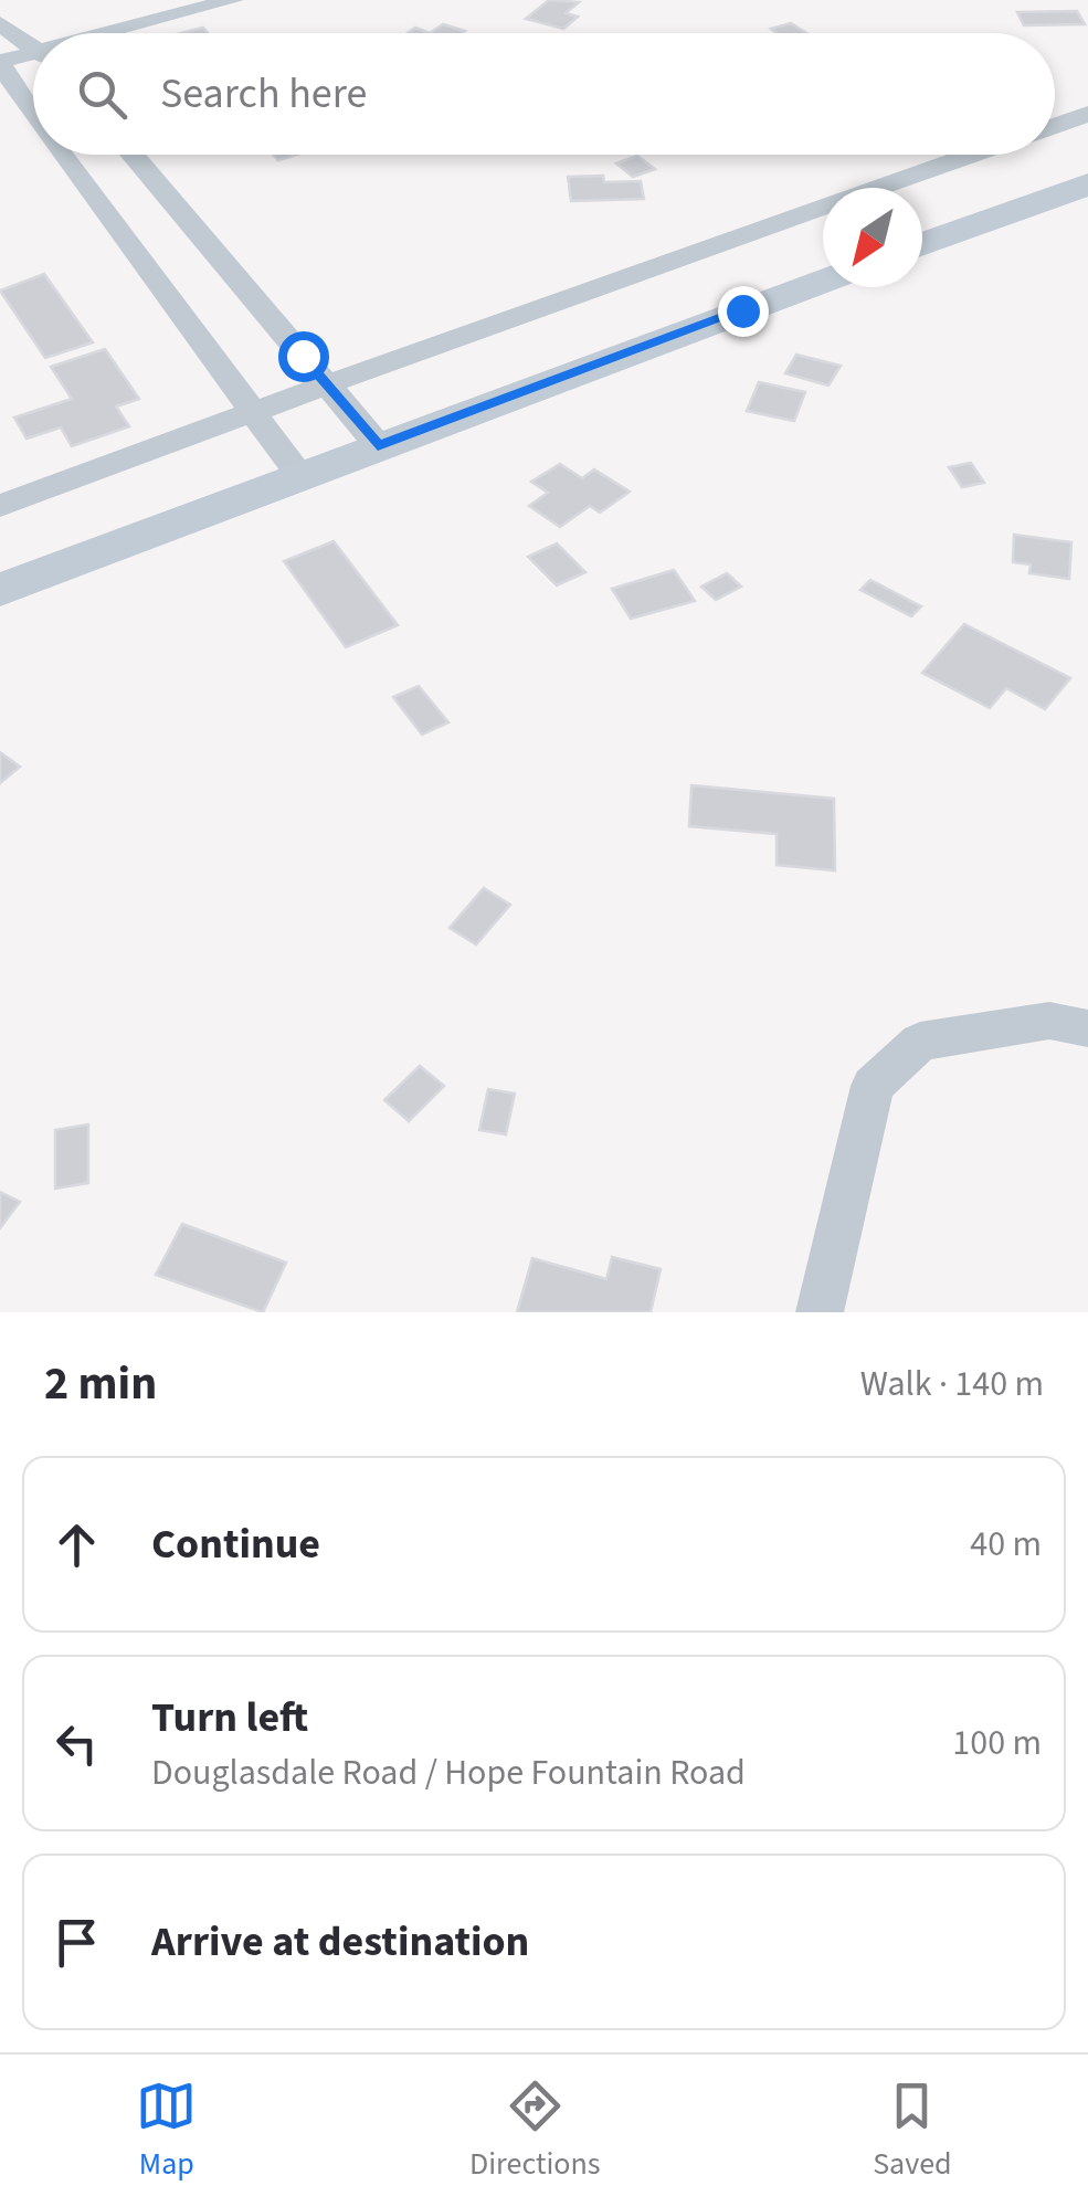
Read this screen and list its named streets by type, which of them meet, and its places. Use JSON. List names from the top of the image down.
{
  "north": "bottom left",
  "page": {
    "search": "Search here",
    "heading": ["2 min", "Walk · 140 m"],
    "list": [
      ["Continue", "40 m"],
      ["Turn left", "Douglasdale Road / Hope Fountain Road", "100 m"],
      "Arrive at destination"
    ],
    "nav": ["Map", "Directions", "Saved"]
  }
}
